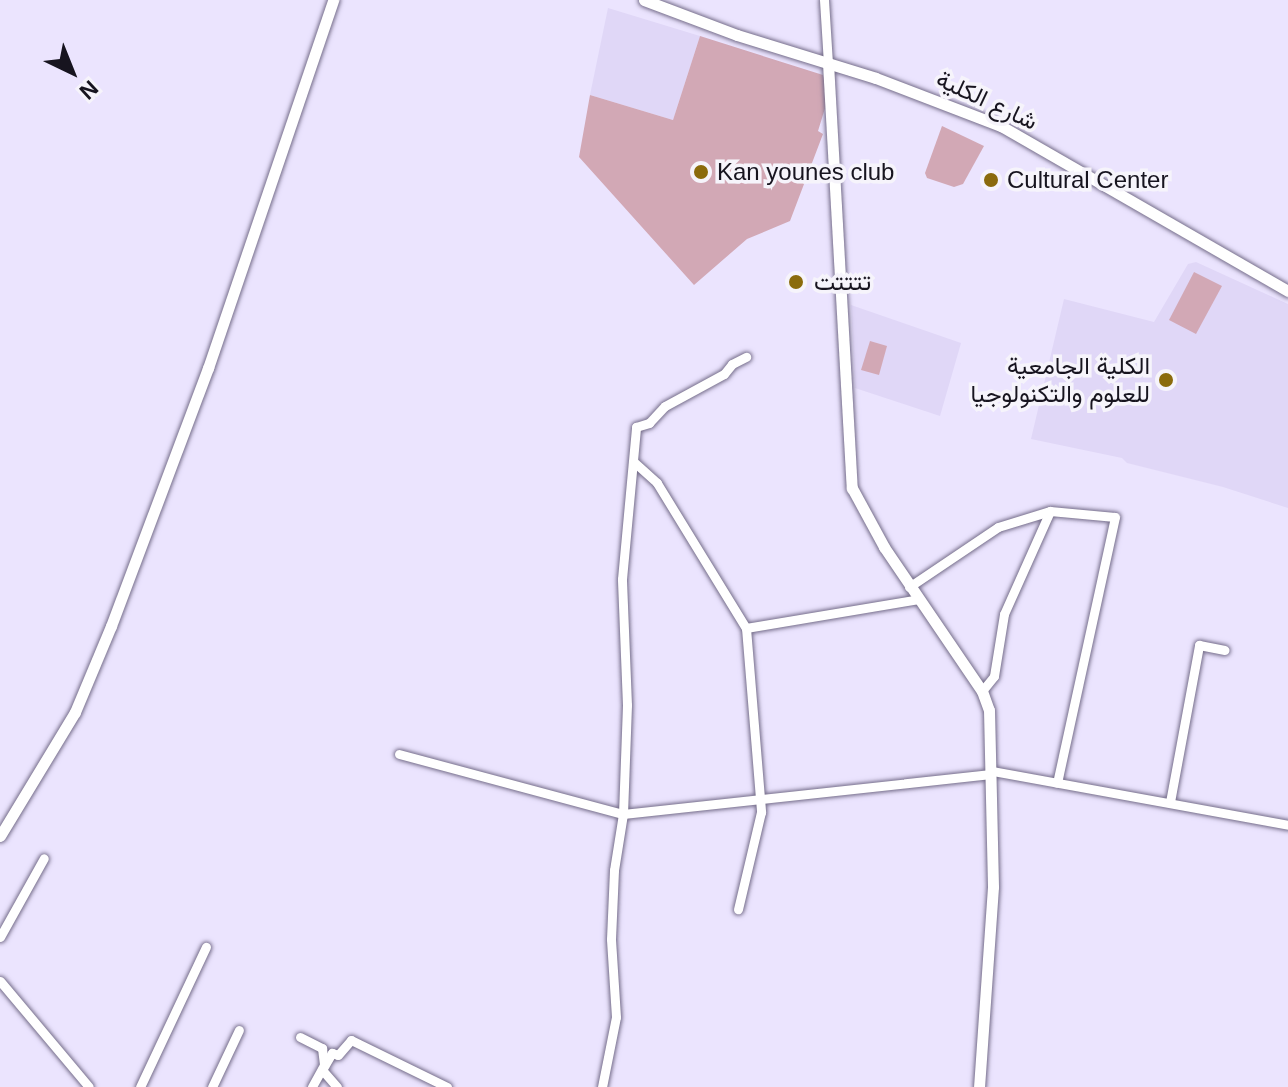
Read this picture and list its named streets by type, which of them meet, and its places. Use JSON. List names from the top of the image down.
{
  "streets": {
    "street": ["شارع الكلية"]
  },
  "places": [
    "Kan younes club",
    "Cultural Center",
    "تتتتت",
    "الكلية الجامعية للعلوم والتكنولوجيا"
  ],
  "north": "bottom right"
}
